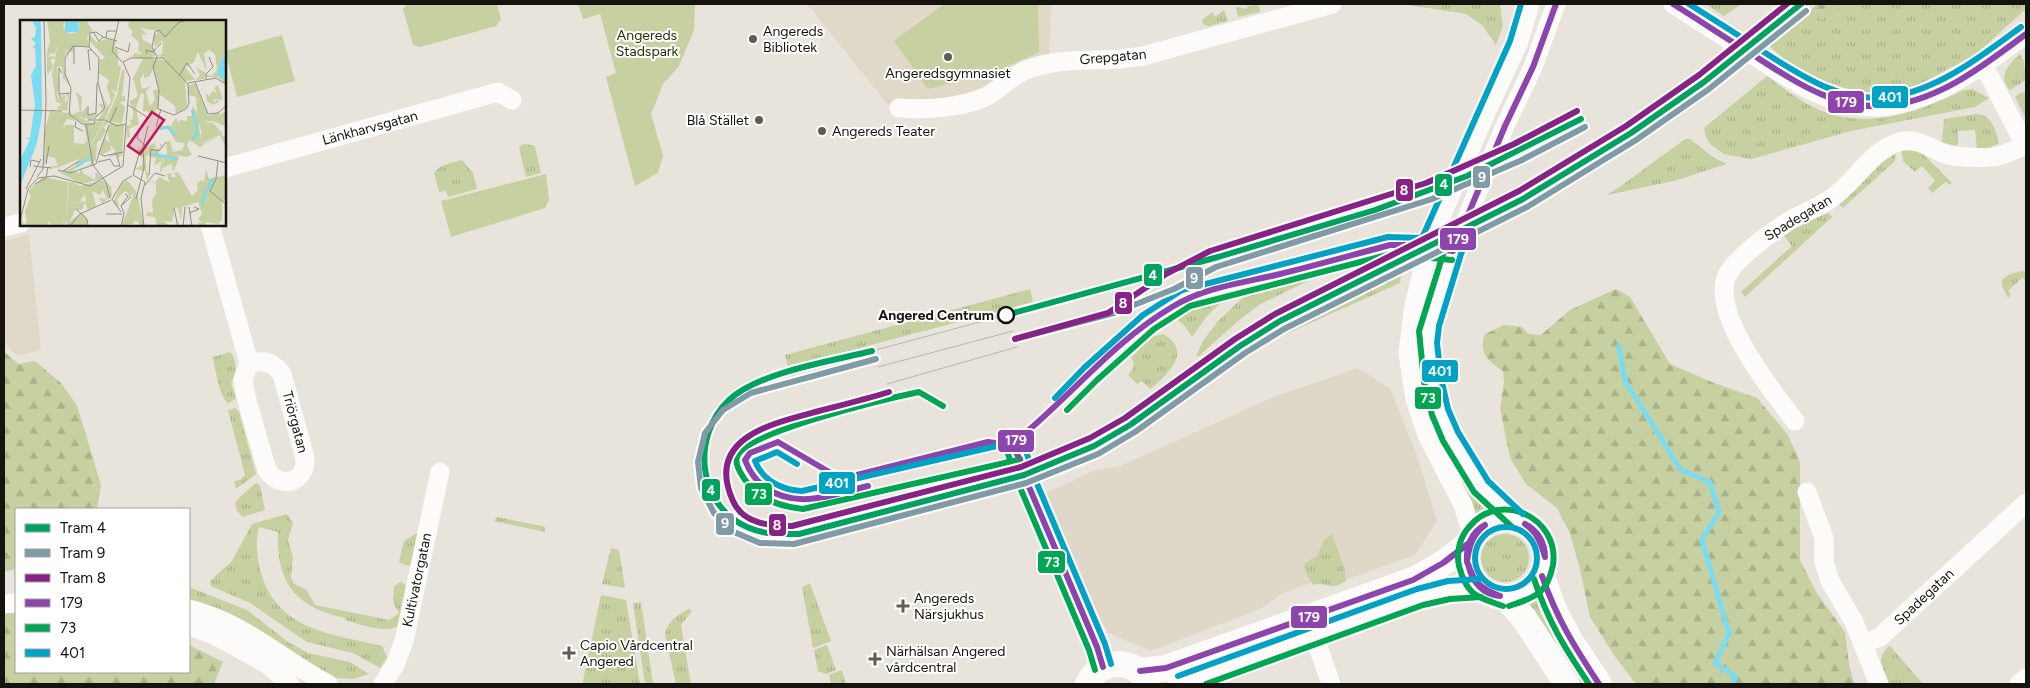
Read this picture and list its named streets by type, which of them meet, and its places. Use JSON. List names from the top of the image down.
{
  "streets": {
    "street": [
      "Grepgatan",
      "Länkharvsgatan",
      "Spadegatan",
      "Triörgatan",
      "Kultivatorgatan"
    ]
  },
  "parks": ["Angereds Stadspark"],
  "places": {
    "other": [
      "Angereds Bibliotek",
      "Angeredsgymnasiet",
      "Blå Stället",
      "Angereds Teater",
      "Angered Centrum"
    ],
    "health": ["Angereds Närsjukhus", "Capio Vårdcentral Angered", "Närhälsan Angered vårdcentral"]
  },
  "lines": [
    "tram line 4",
    "tram line 8",
    "transit line 179",
    "transit line 401",
    "tram line 9",
    "transit line 73"
  ],
  "legend": [
    "Tram 4",
    "Tram 9",
    "Tram 8",
    "179",
    "73",
    "401"
  ]
}
